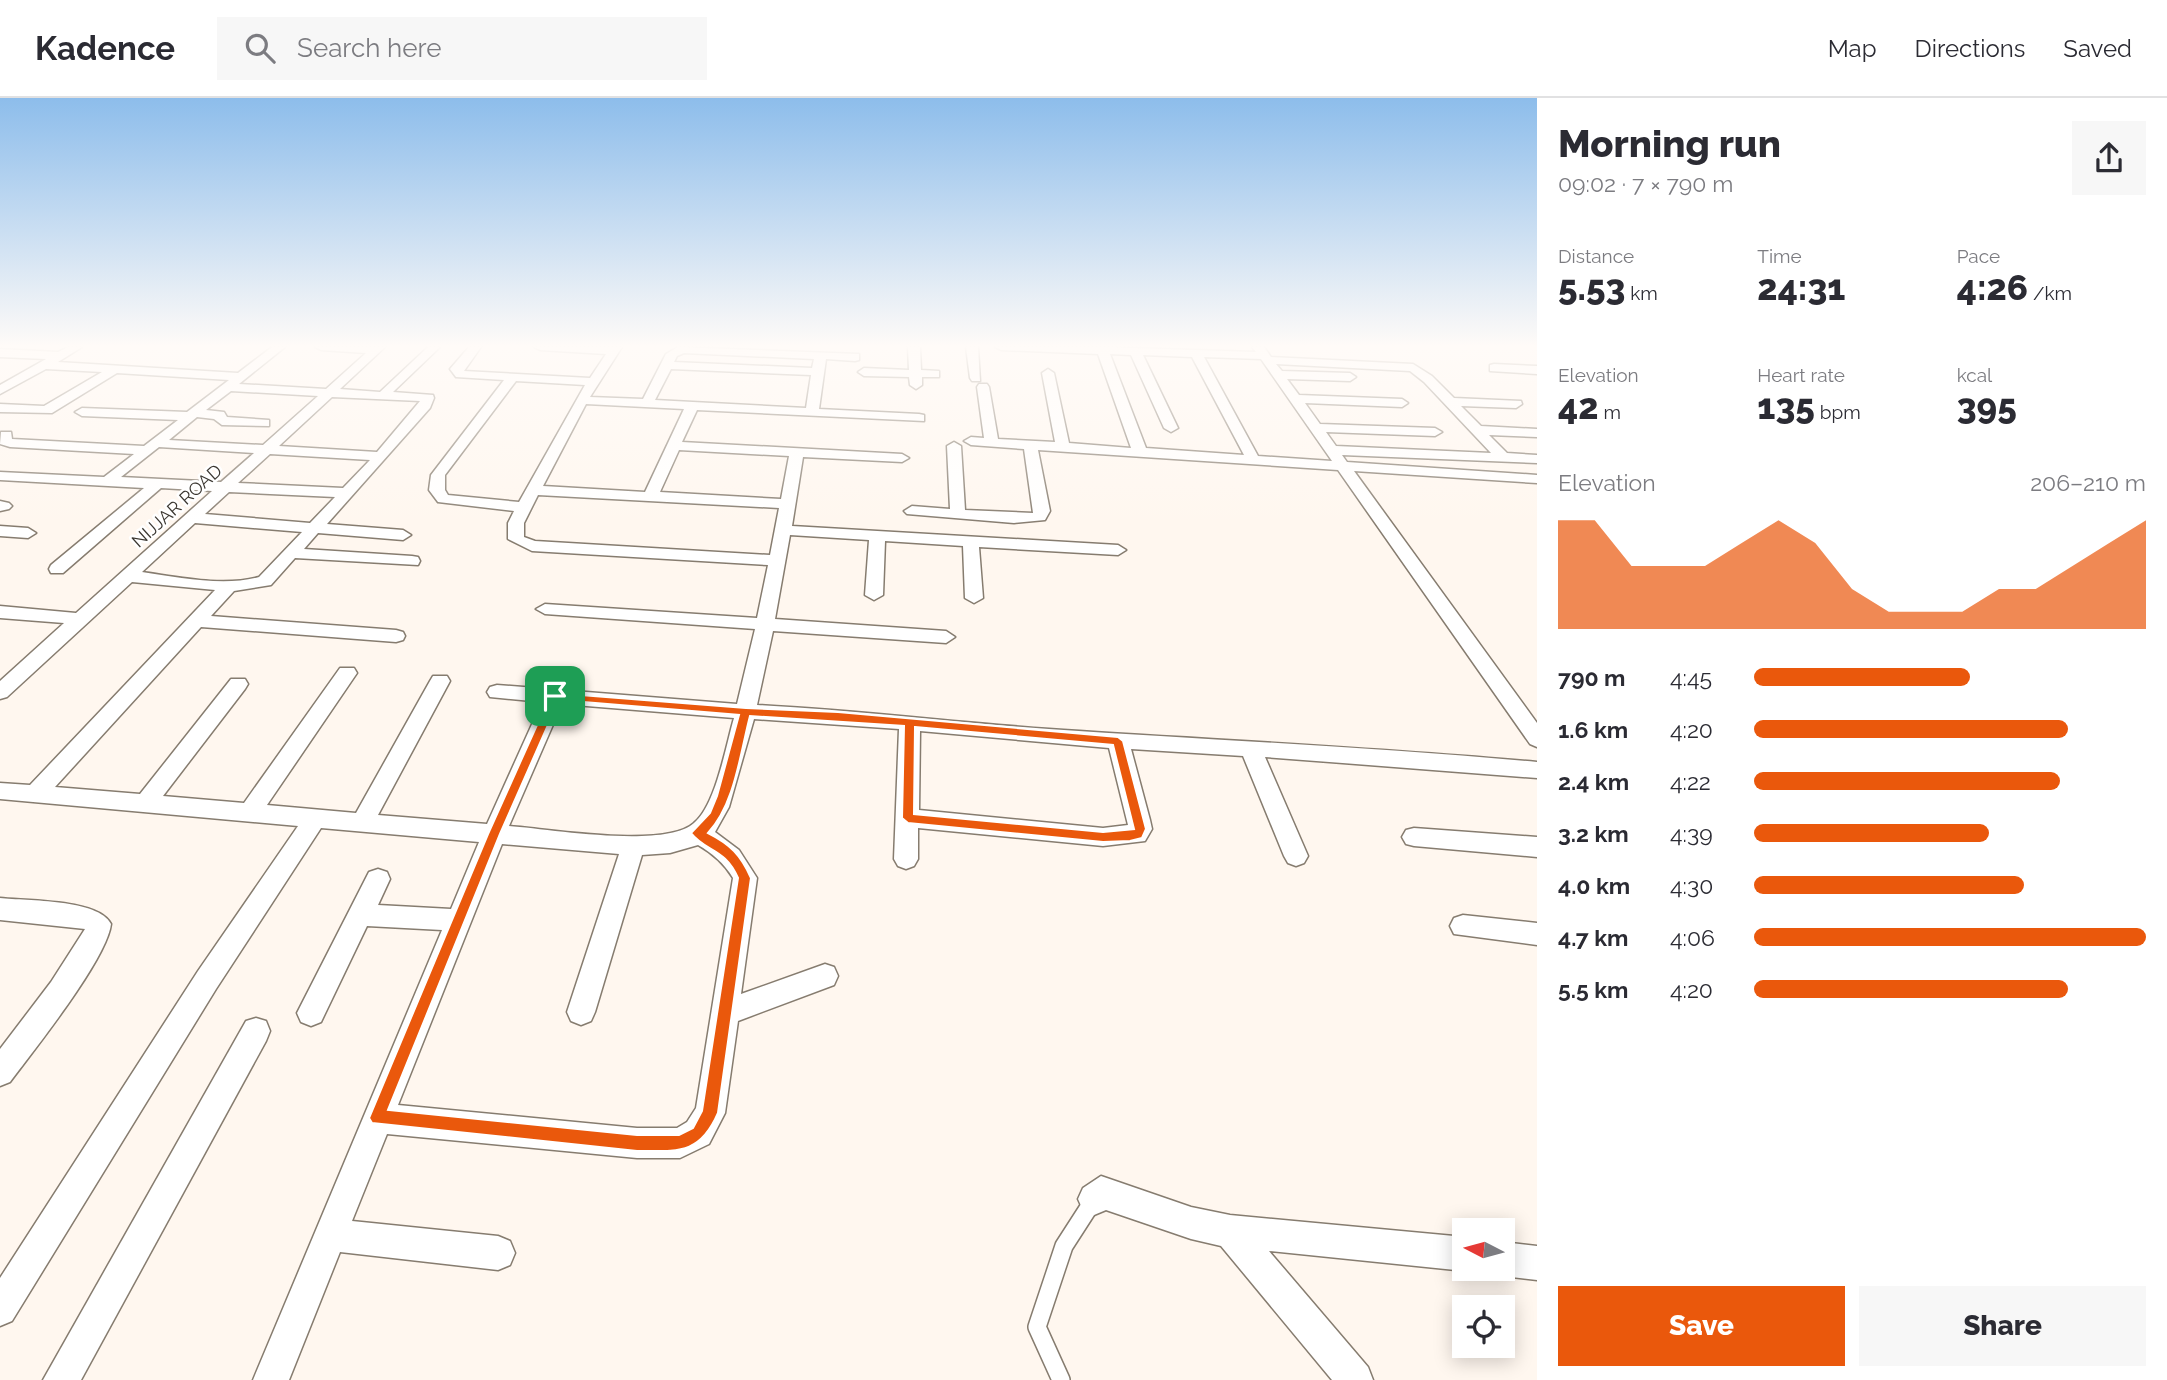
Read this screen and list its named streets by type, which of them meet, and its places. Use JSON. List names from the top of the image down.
{
  "streets": {
    "street": ["NIJJAR ROAD"]
  },
  "north": "left",
  "page": {
    "header": "Kadence",
    "search": "Search here",
    "nav": ["Map", "Directions", "Saved"],
    "heading": ["Morning run", "09:02 · 7 × 790 m"],
    "stats": [
      ["Distance", "5.53 km"],
      ["Time", "24:31"],
      ["Pace", "4:26 /km"],
      ["Elevation", "42 m"],
      ["Heart rate", "135 bpm"],
      ["kcal", "395"]
    ],
    "chart": ["Elevation", "206–210 m"],
    "list": [
      {
        "name": "790 m",
        "note": "4:45"
      },
      {
        "name": "1.6 km",
        "note": "4:20"
      },
      {
        "name": "2.4 km",
        "note": "4:22"
      },
      {
        "name": "3.2 km",
        "note": "4:39"
      },
      {
        "name": "4.0 km",
        "note": "4:30"
      },
      {
        "name": "4.7 km",
        "note": "4:06"
      },
      {
        "name": "5.5 km",
        "note": "4:20"
      }
    ],
    "buttons": ["Save", "Share"]
  }
}
